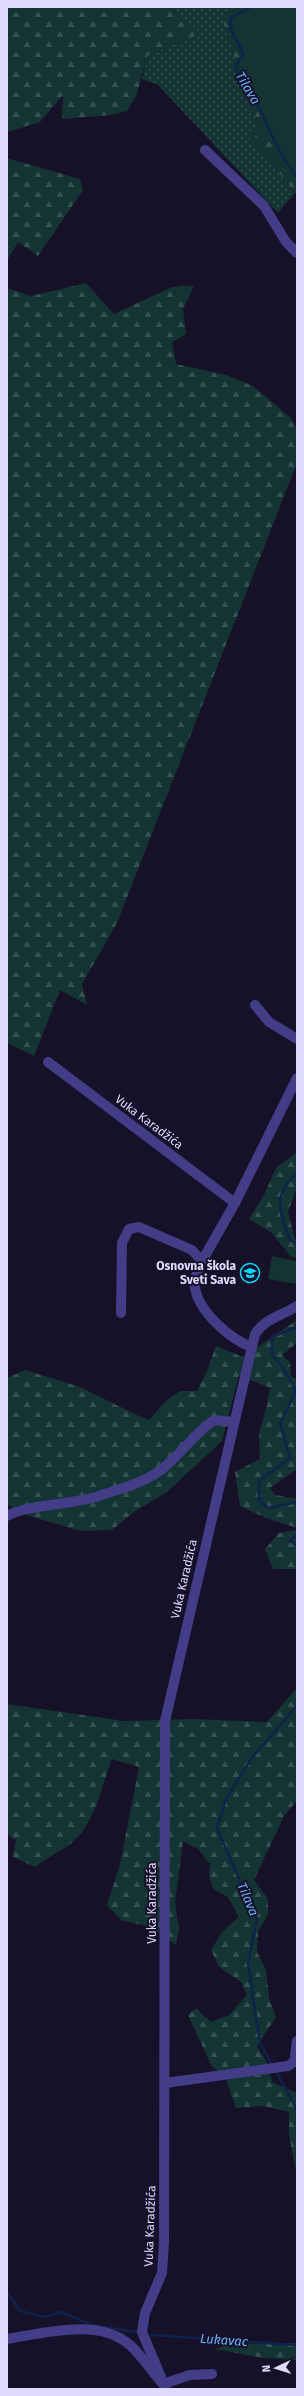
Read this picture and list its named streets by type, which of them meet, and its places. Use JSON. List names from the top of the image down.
{
  "streets": {
    "street": ["Vuka Karadžića"]
  },
  "water": ["Tilava", "Lukavac"],
  "places": {
    "school or university": ["Osnovna škola Sveti Sava"]
  },
  "north": "left"
}
